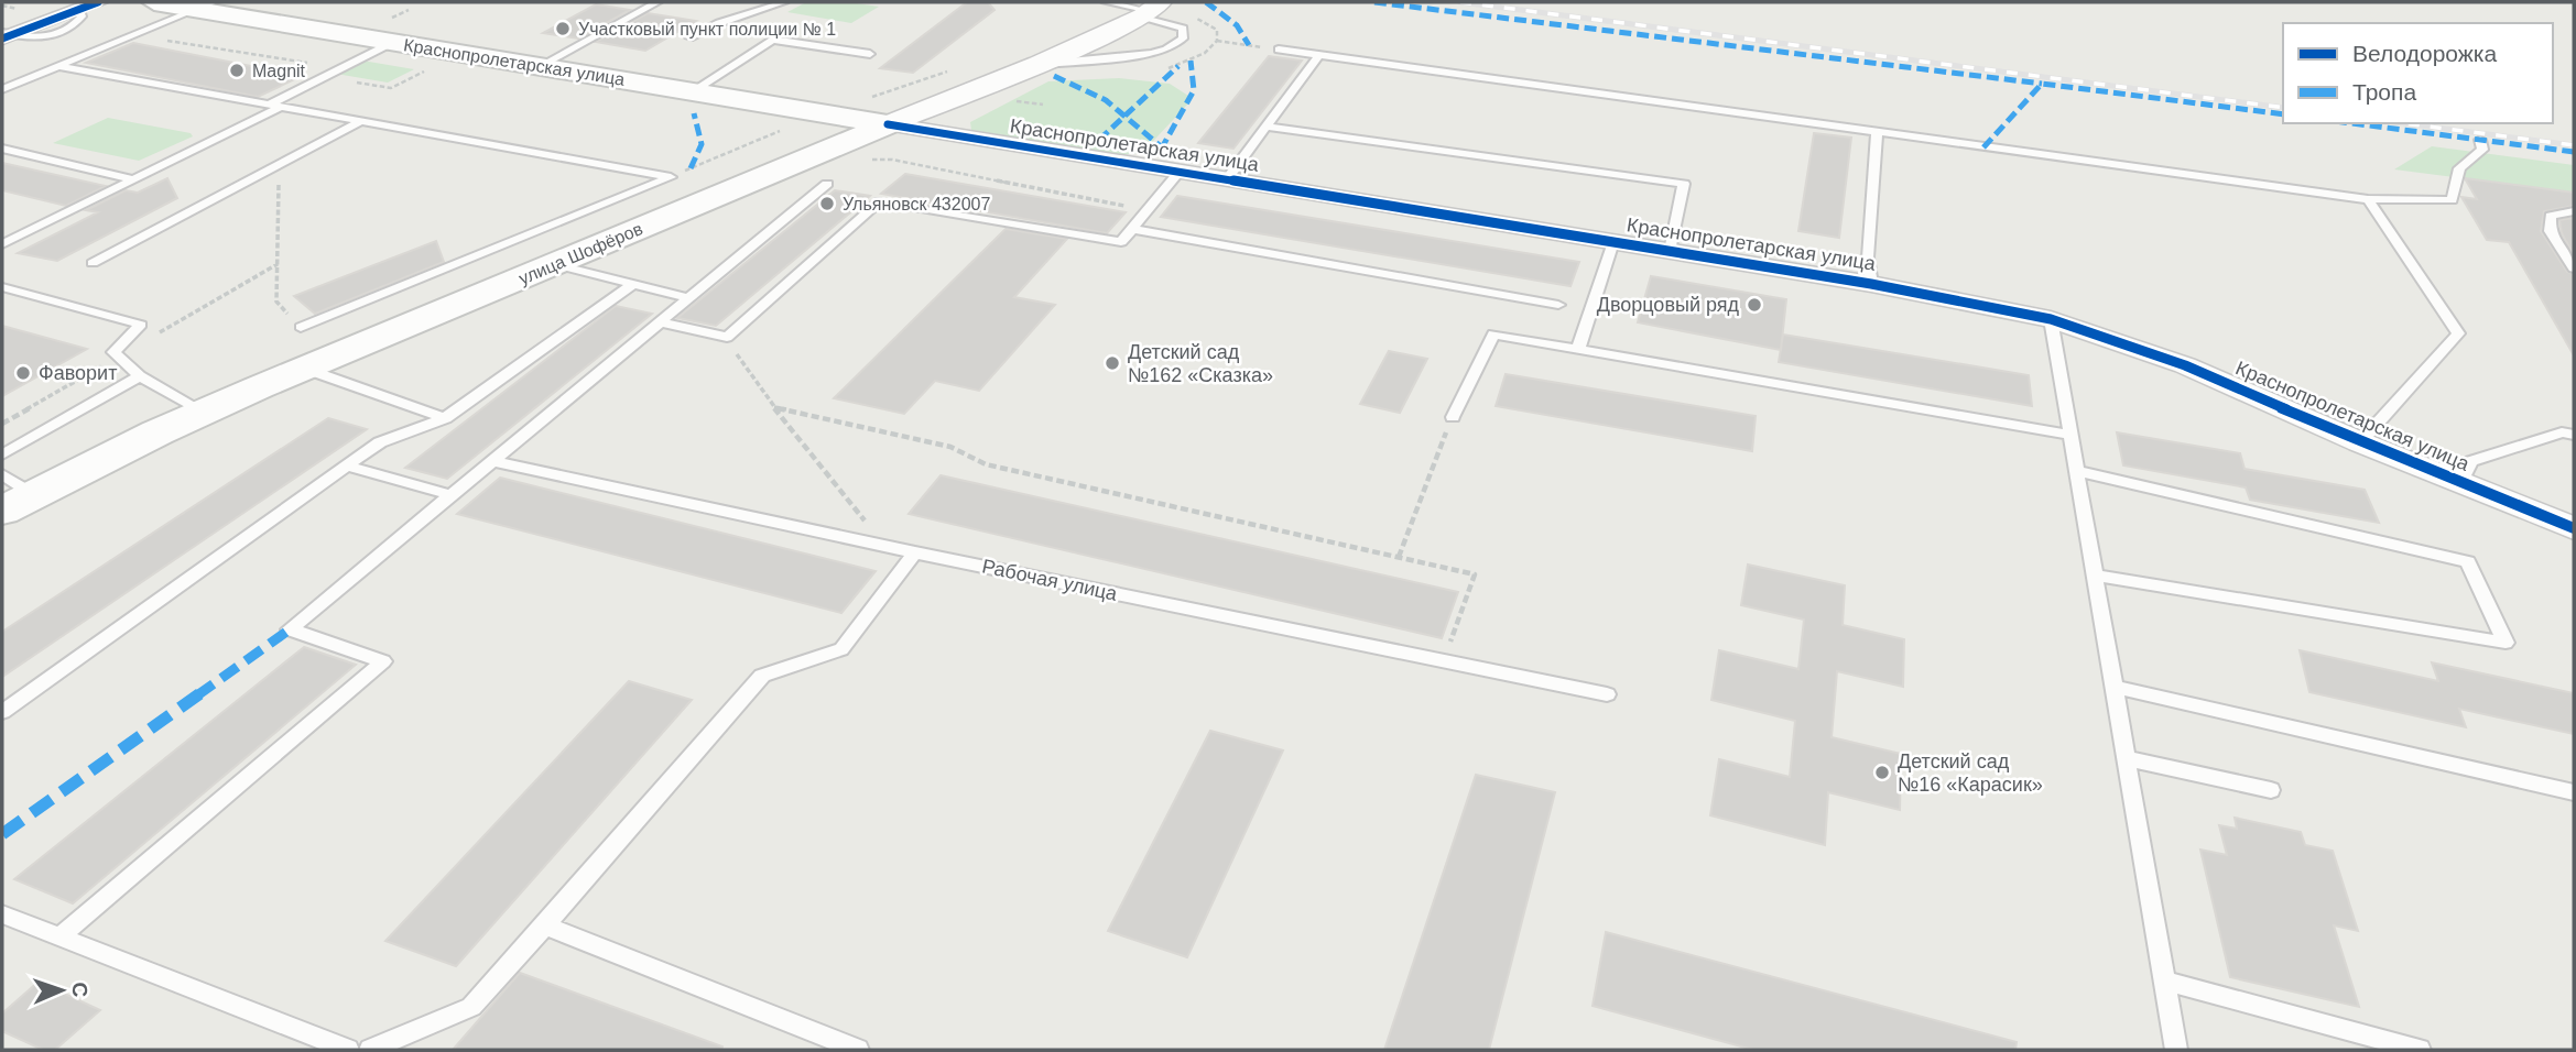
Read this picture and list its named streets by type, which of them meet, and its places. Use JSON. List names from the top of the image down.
{
  "streets": {
    "main road": ["Краснопролетарская улица", "улица Шофёров"],
    "lane": ["Рабочая улица"]
  },
  "crossings": [
    ["Краснопролетарская улица", "улица Шофёров"]
  ],
  "places": [
    "Участковый пункт полиции № 1",
    "Magnit",
    "Ульяновск 432007",
    "Дворцовый ряд",
    "Детский сад №162 «Сказка»",
    "Фаворит",
    "Детский сад №16 «Карасик»"
  ],
  "legend": ["Велодорожка", "Тропа"],
  "north": "right"
}
